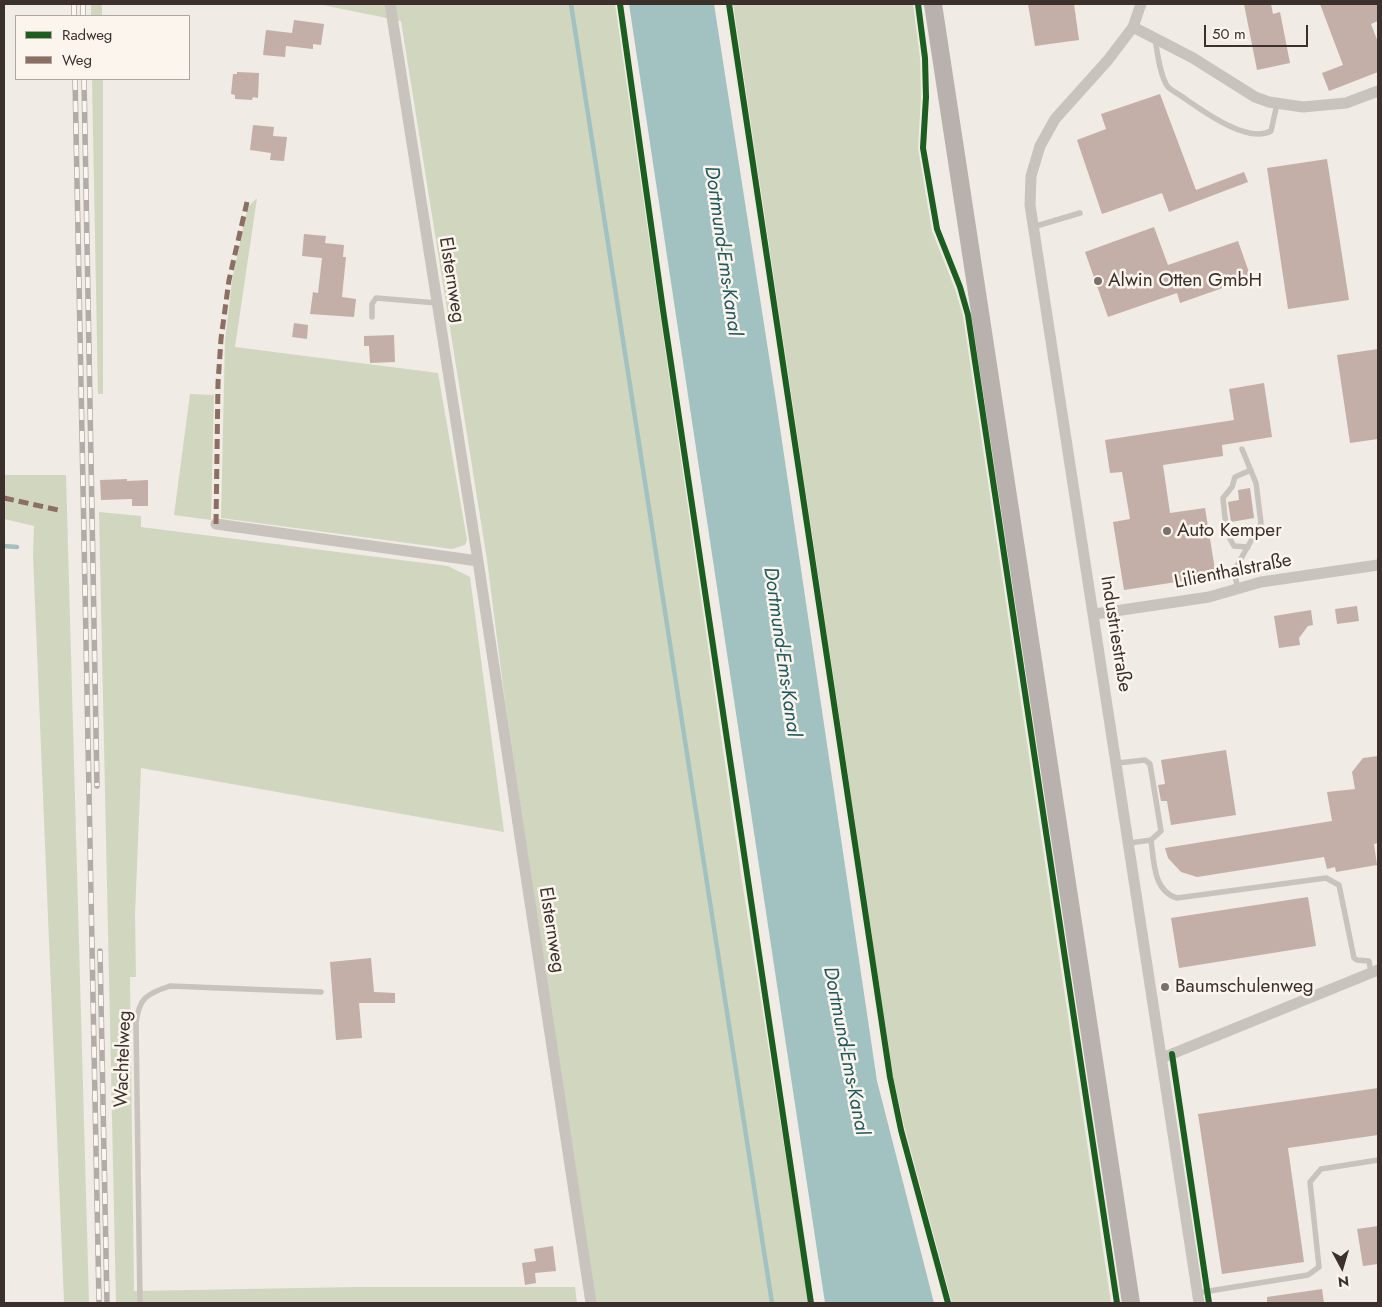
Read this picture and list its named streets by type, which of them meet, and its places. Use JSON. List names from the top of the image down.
{
  "streets": {
    "street": ["Elsternweg", "Lilienthalstraße", "Industriestraße"],
    "lane": ["Wachtelweg"]
  },
  "crossings": [
    ["Lilienthalstraße", "Industriestraße"]
  ],
  "water": ["Dortmund-Ems-Kanal"],
  "places": ["Alwin Otten GmbH", "Auto Kemper", "Baumschulenweg"],
  "legend": ["Radweg", "Weg"],
  "scale_bar": "50 m",
  "north": "bottom"
}
